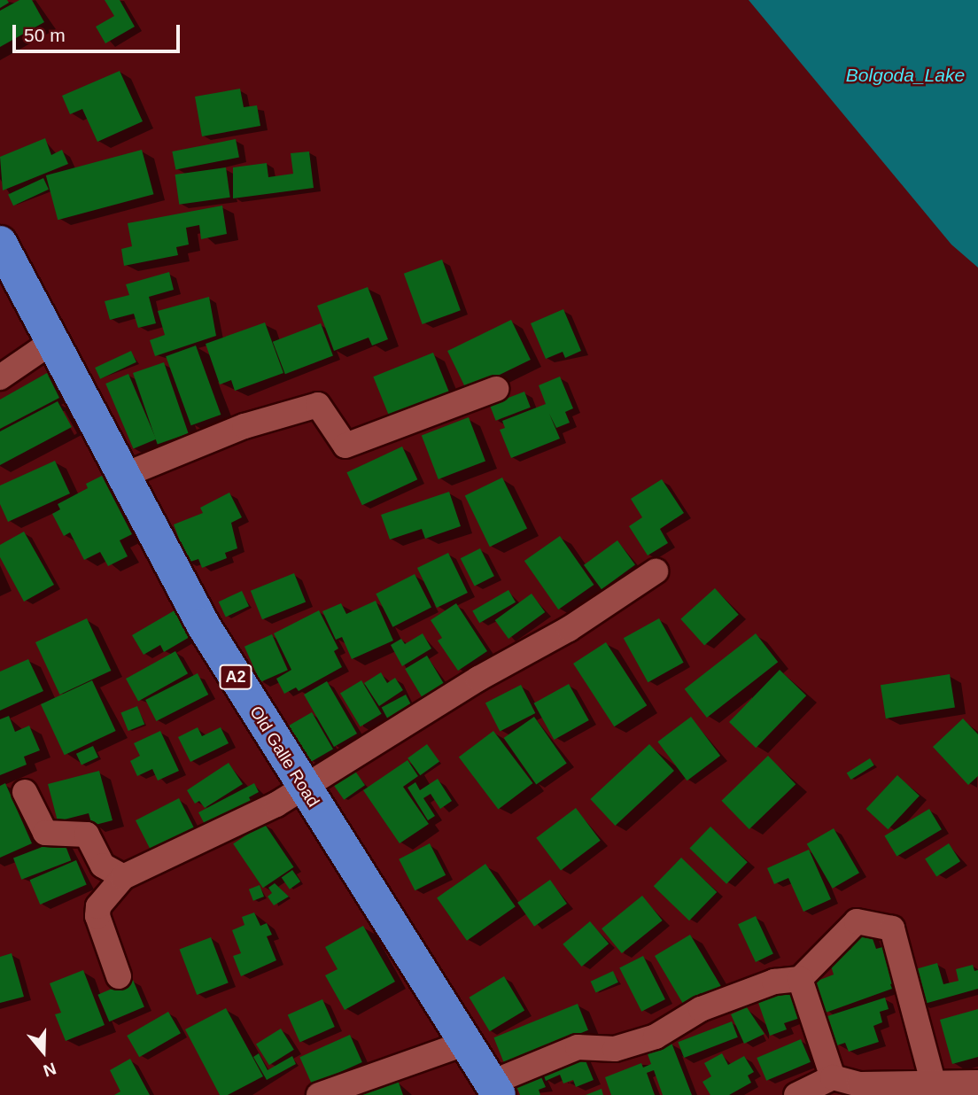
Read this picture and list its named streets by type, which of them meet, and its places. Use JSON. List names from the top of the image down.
{
  "streets": {
    "highway": ["A2", "Old Galle Road"]
  },
  "water": ["Bolgoda_Lake"],
  "scale_bar": "50 m",
  "north": "bottom"
}
